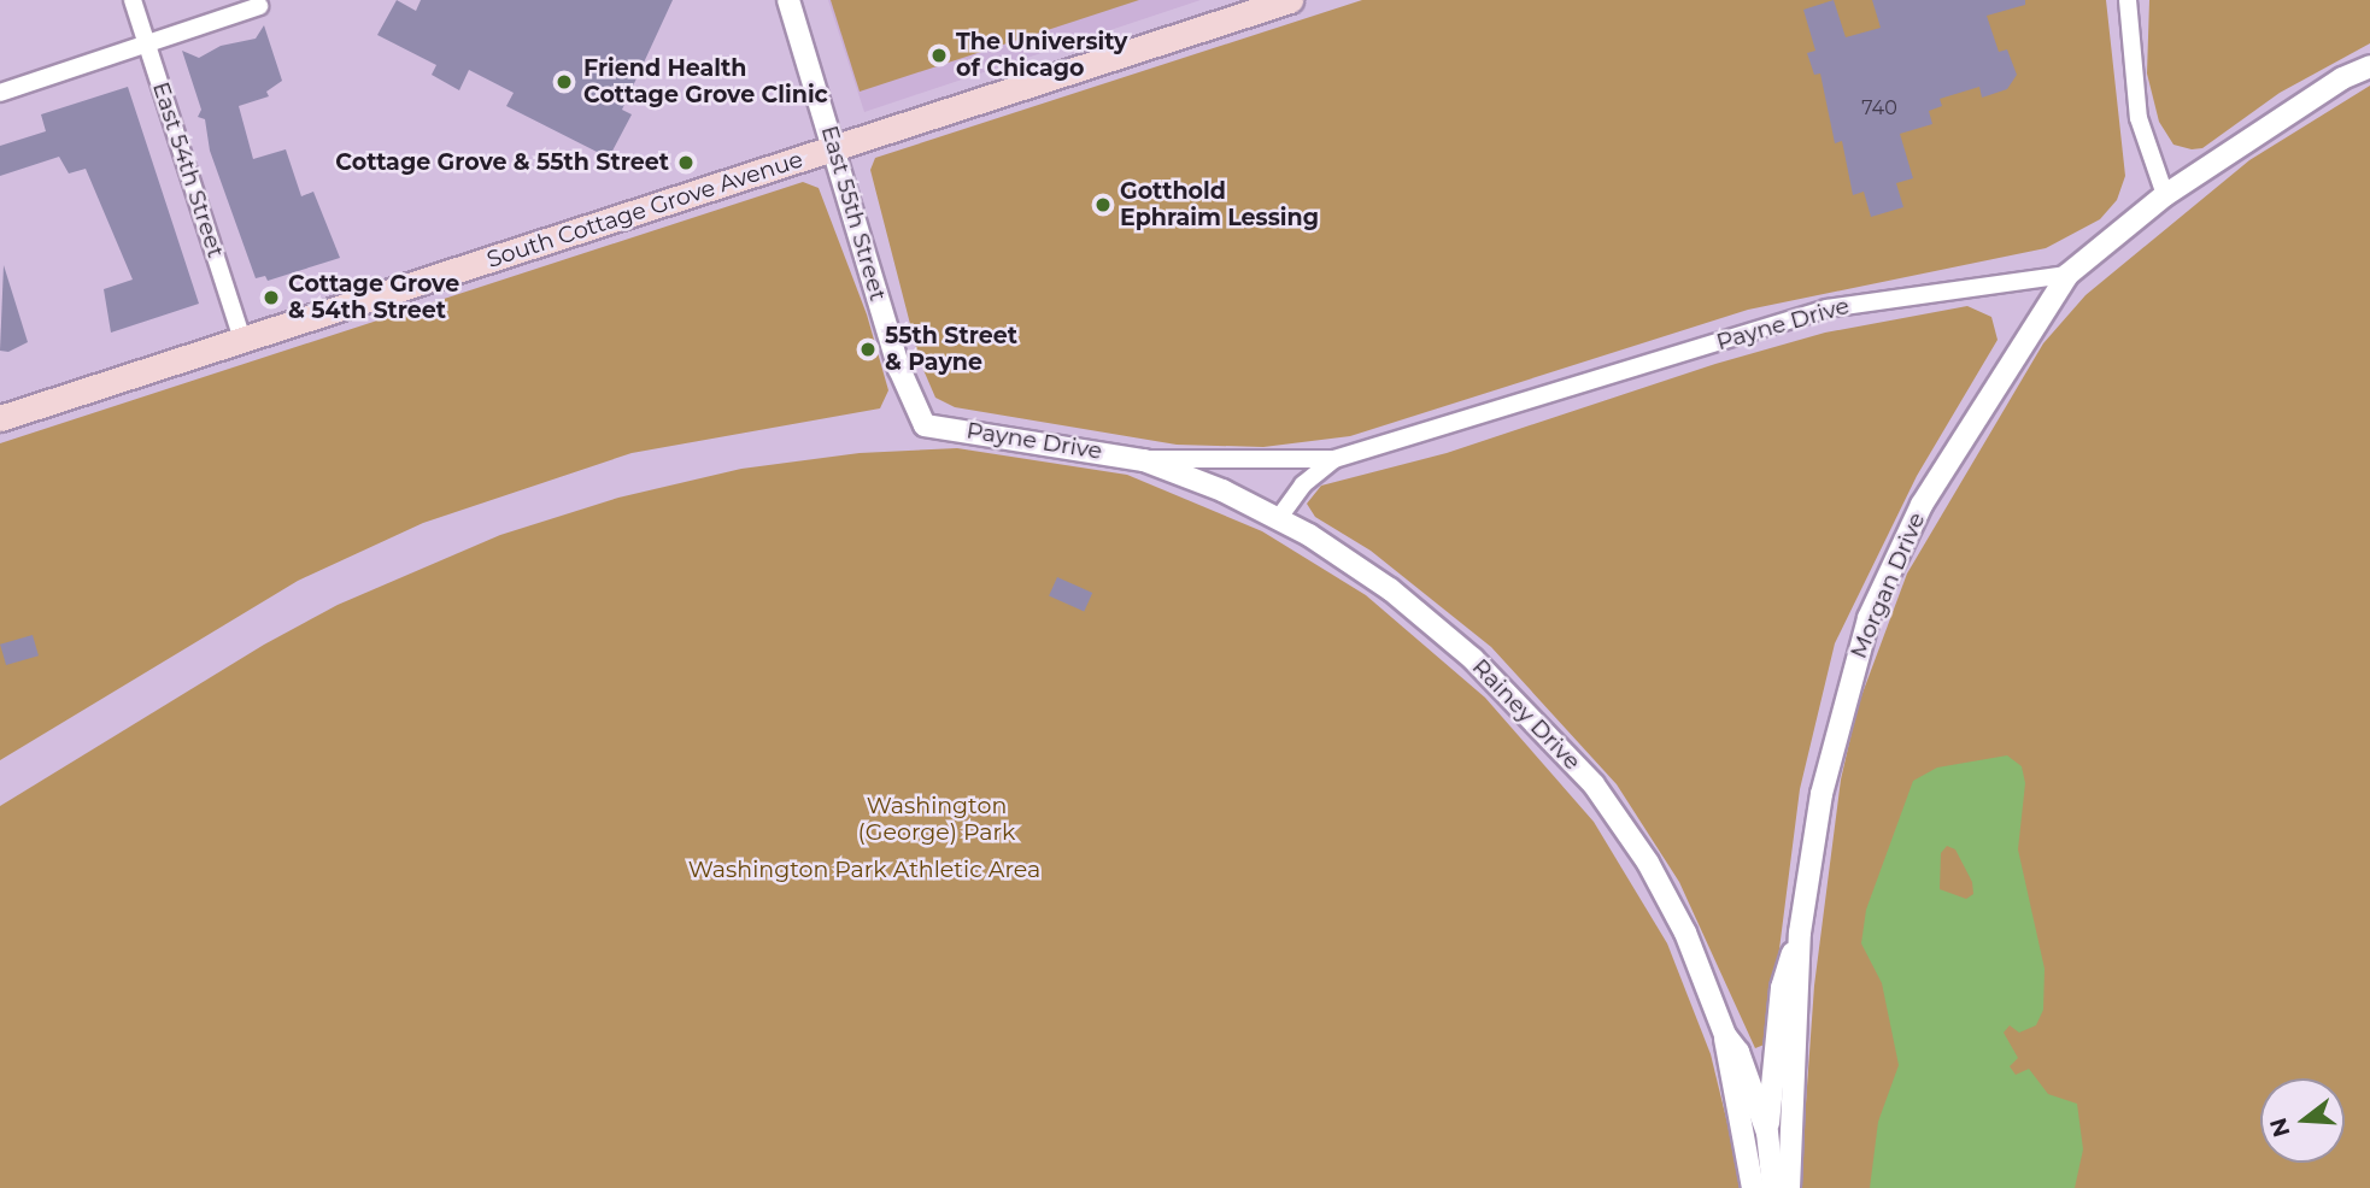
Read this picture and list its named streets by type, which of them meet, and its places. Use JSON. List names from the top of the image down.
{
  "streets": {
    "main road": ["South Cottage Grove Avenue"],
    "street": [
      "East 54th Street",
      "East 55th Street",
      "Payne Drive",
      "Morgan Drive",
      "Rainey Drive"
    ]
  },
  "crossings": [
    ["East 54th Street", "South Cottage Grove Avenue"],
    ["South Cottage Grove Avenue", "East 55th Street"],
    ["East 55th Street", "Payne Drive"],
    ["Payne Drive", "Morgan Drive"],
    ["Payne Drive", "Rainey Drive"],
    ["Morgan Drive", "Rainey Drive"]
  ],
  "parks": ["Washington (George) Park", "Washington Park Athletic Area"],
  "places": [
    "The University of Chicago",
    "Friend Health Cottage Grove Clinic",
    "Cottage Grove & 55th Street",
    "Gotthold Ephraim Lessing",
    "Cottage Grove & 54th Street",
    "55th Street & Payne"
  ],
  "house_numbers": ["740"],
  "north": "left"
}
